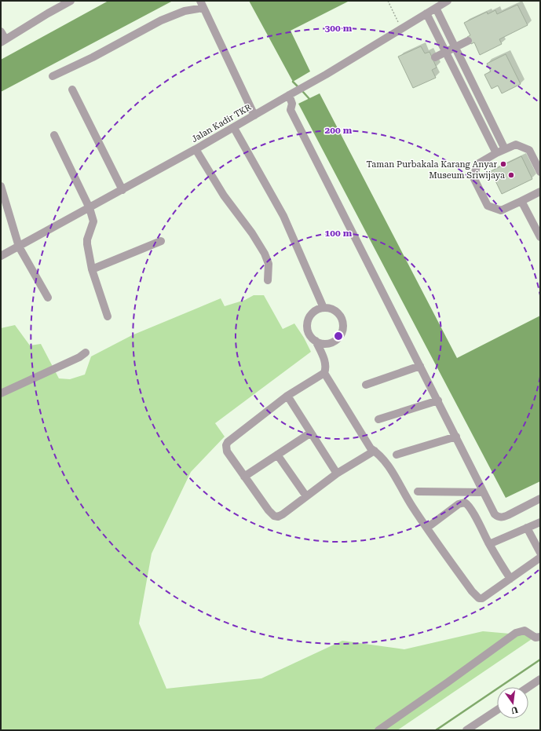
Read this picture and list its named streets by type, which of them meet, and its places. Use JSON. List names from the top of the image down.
{
  "streets": {
    "street": ["Jalan Kadir TKR"]
  },
  "places": ["Taman Purbakala Karang Anyar", "Museum Sriwijaya"],
  "north": "bottom",
  "rings": ["300 m", "200 m", "100 m"]
}
